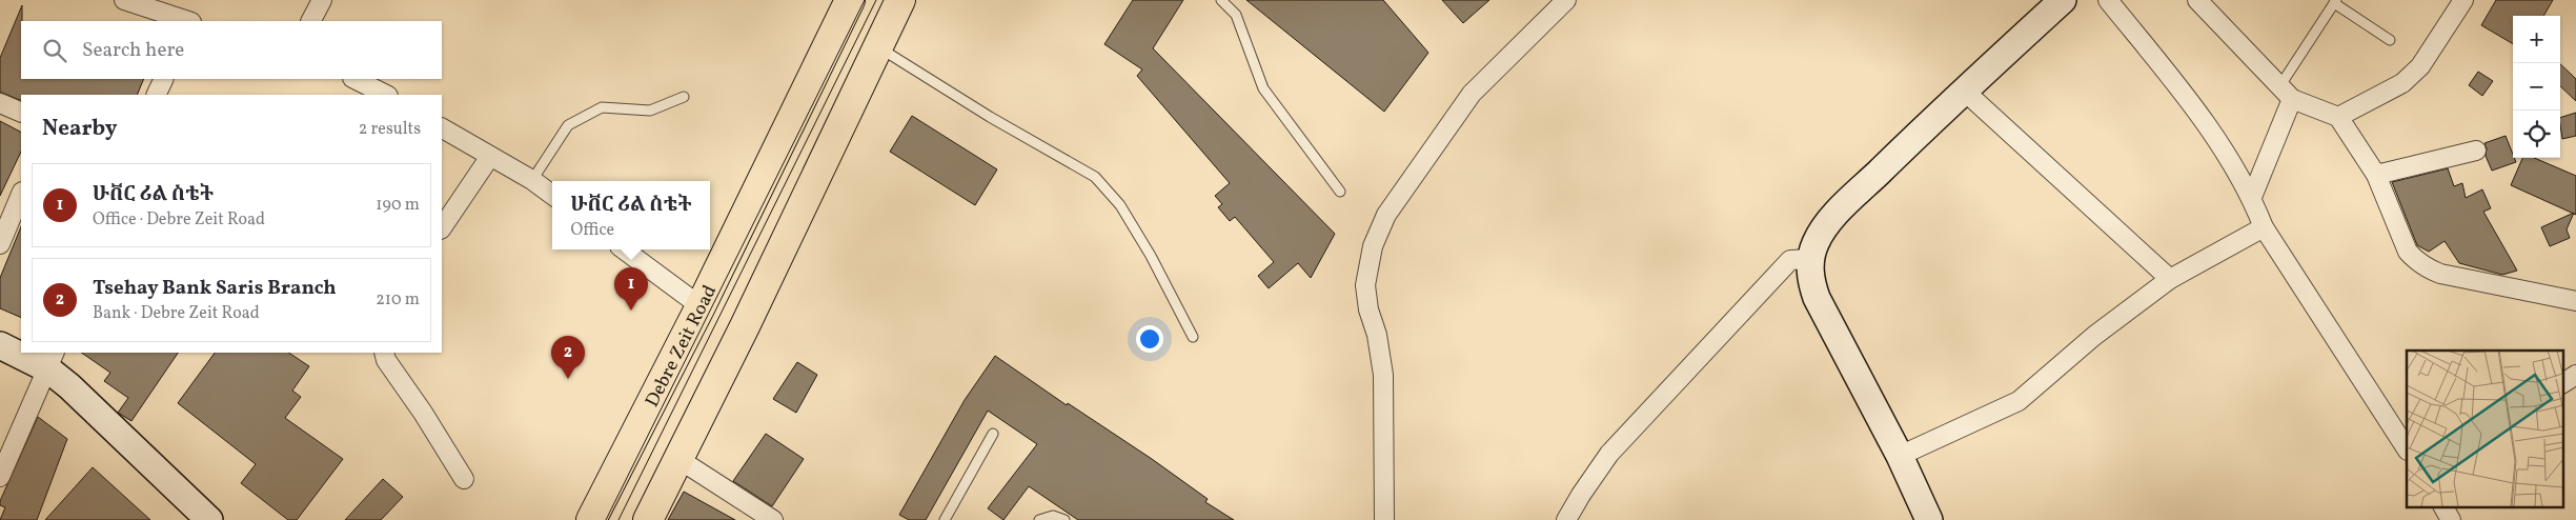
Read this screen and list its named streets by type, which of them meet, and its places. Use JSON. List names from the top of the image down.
{
  "streets": {
    "main road": ["Debre Zeit Road"]
  },
  "page": {
    "map_buttons": ["+", "−"],
    "search": "Search here",
    "heading": ["Nearby", "2 results"],
    "list": [
      {
        "mark": "1",
        "name": "ሁቨር ሪል ስቴት",
        "note": "Office · Debre Zeit Road",
        "value": "190 m"
      },
      {
        "mark": "2",
        "name": "Tsehay Bank Saris Branch",
        "note": "Bank · Debre Zeit Road",
        "value": "210 m"
      }
    ],
    "popup": ["ሁቨር ሪል ስቴት", "Office"],
    "pins": ["1", "2"]
  }
}
